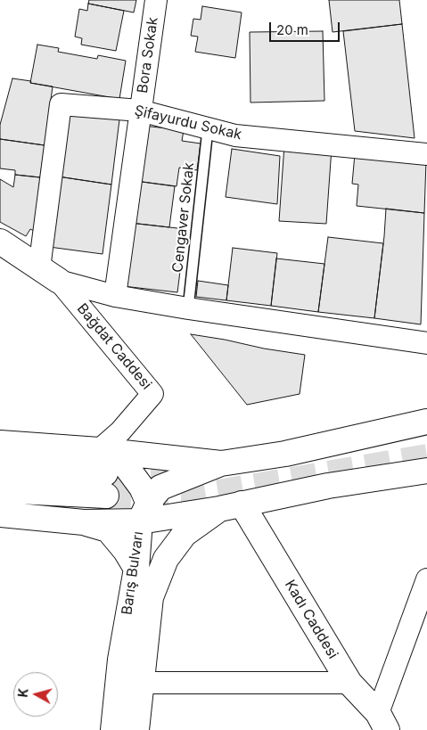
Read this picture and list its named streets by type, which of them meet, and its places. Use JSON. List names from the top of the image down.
{
  "streets": {
    "main road": ["Barış Bulvarı", "Kadı Caddesi"],
    "street": ["Bora Sokak", "Şifayurdu Sokak", "Bağdat Caddesi"],
    "lane": ["Cengaver Sokak"]
  },
  "crossings": [
    ["Bora Sokak", "Şifayurdu Sokak"],
    ["Şifayurdu Sokak", "Cengaver Sokak"],
    ["Şifayurdu Sokak", "Bağdat Caddesi"],
    ["Barış Bulvarı", "Kadı Caddesi"]
  ],
  "scale_bar": "20 m",
  "north": "left"
}
